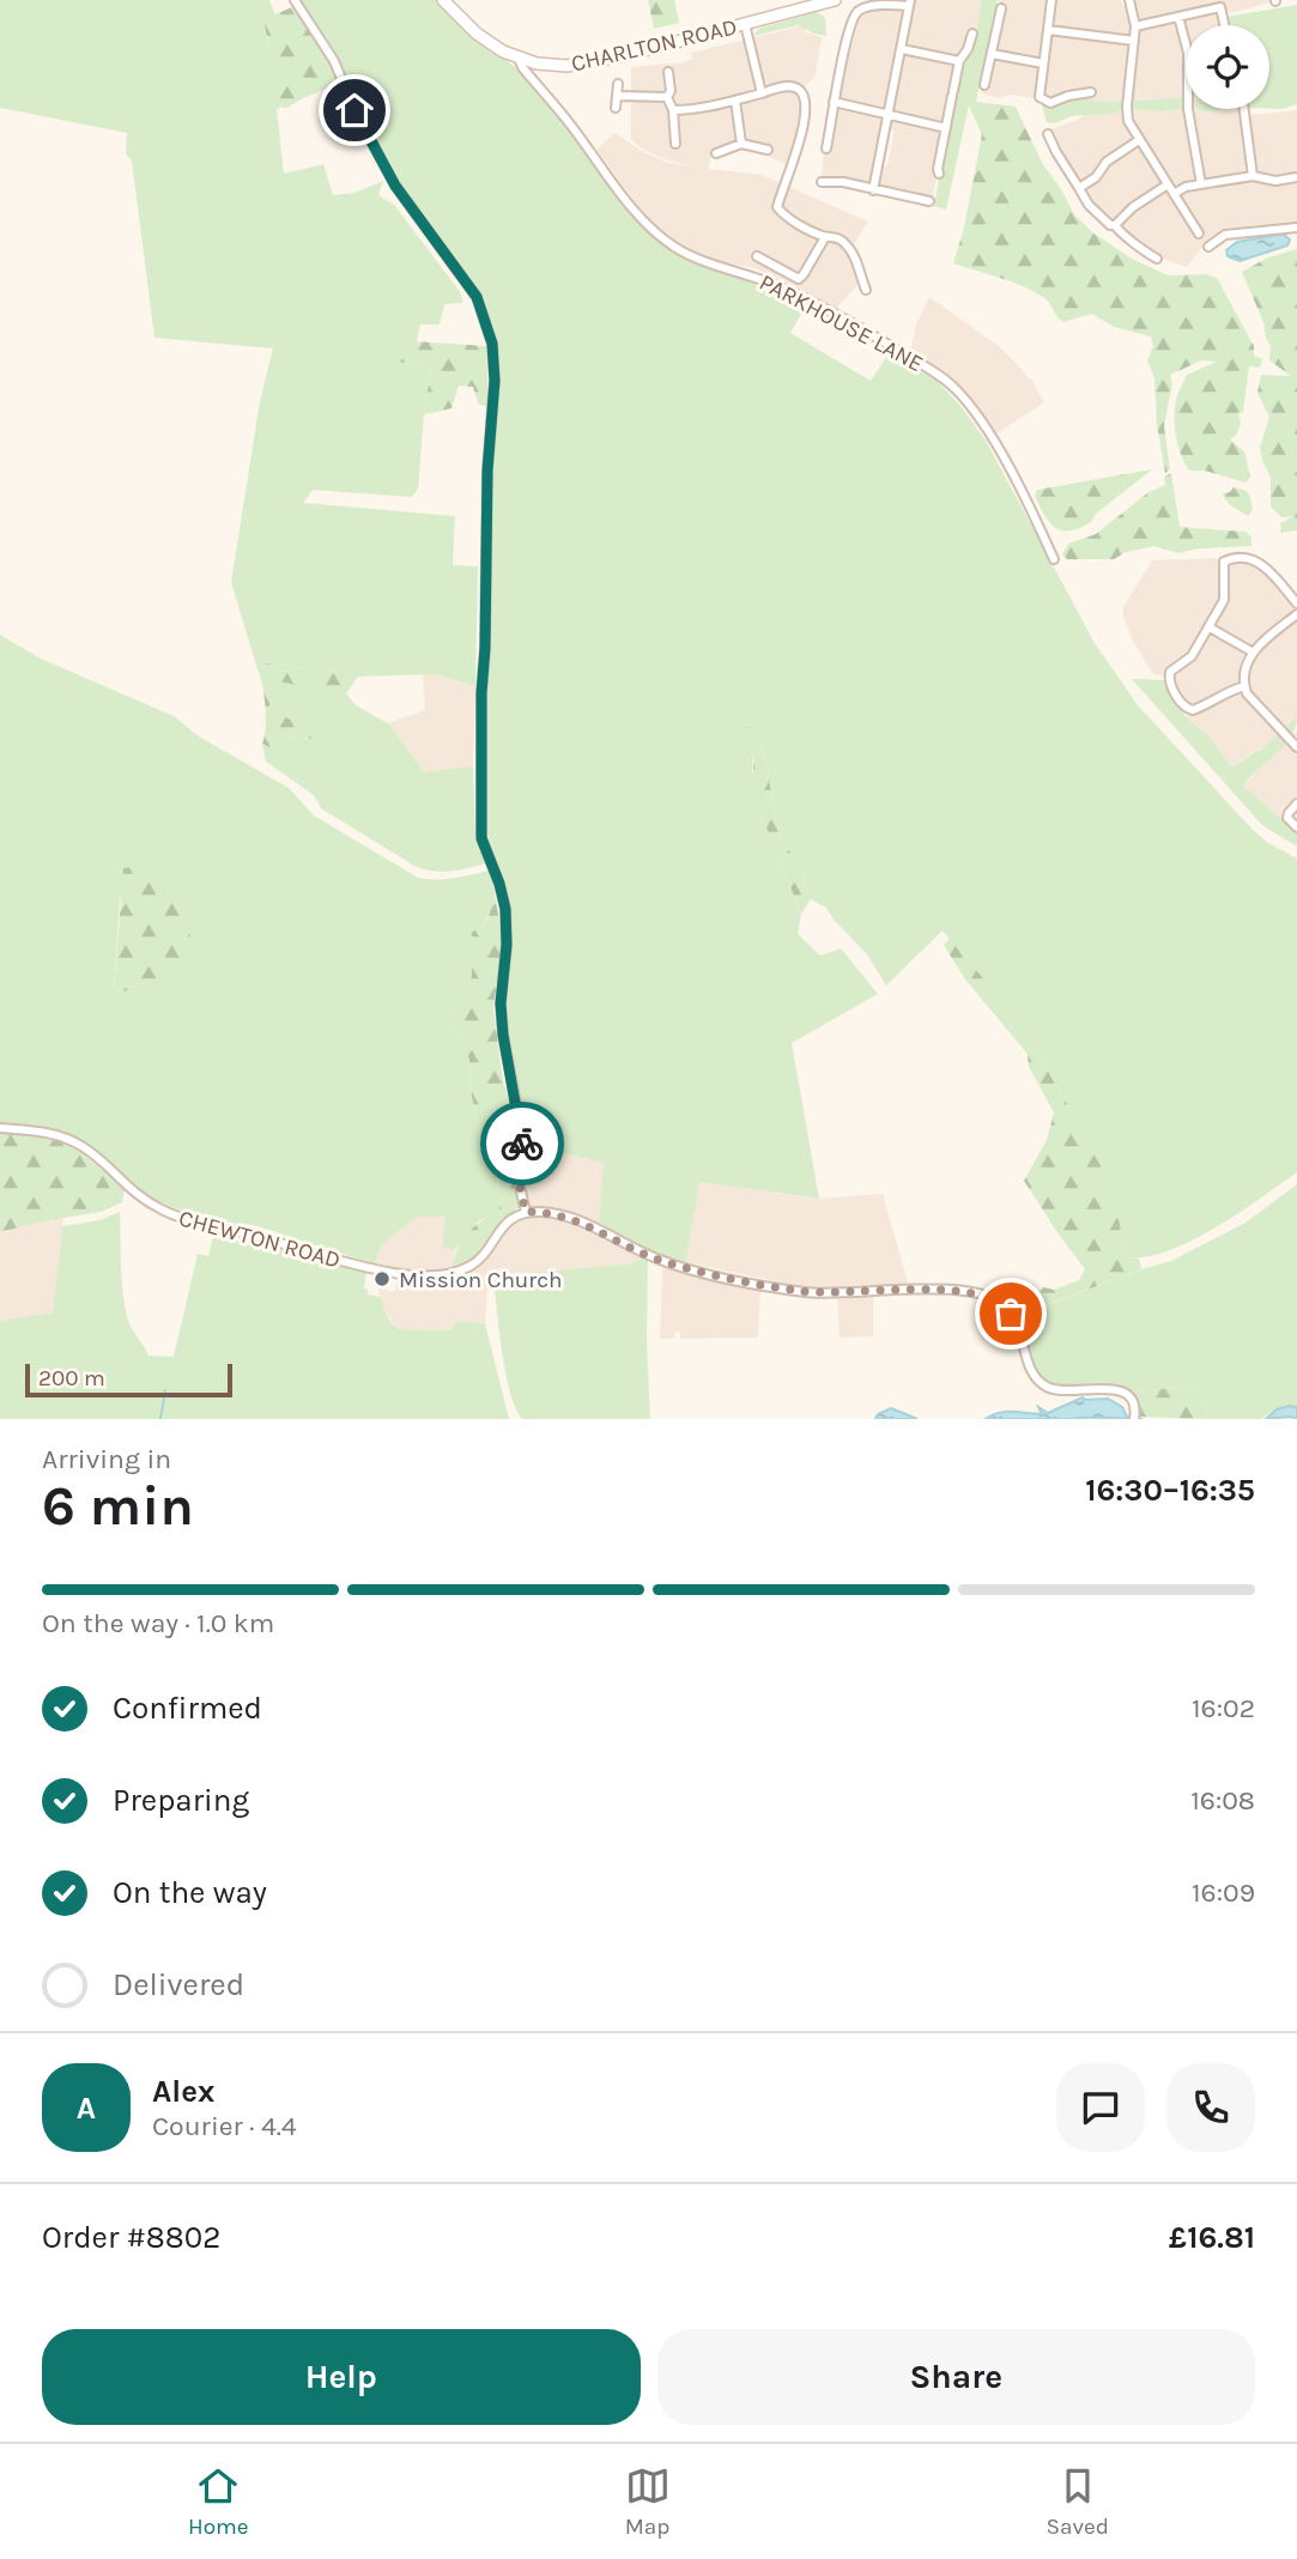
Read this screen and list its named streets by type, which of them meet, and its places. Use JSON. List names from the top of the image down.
{
  "streets": {
    "street": ["CHARLTON ROAD", "PARKHOUSE LANE", "CHEWTON ROAD"]
  },
  "crossings": [
    ["CHARLTON ROAD", "PARKHOUSE LANE"]
  ],
  "places": ["Mission Church"],
  "scale_bar": "200 m",
  "page": {
    "scale": "200 m",
    "heading": ["6 min", "Arriving in", "16:30–16:35"],
    "panel": [
      "Alex",
      "Courier · 4.4",
      "Order #8802",
      "£16.81"
    ],
    "bar": "On the way · 1.0 km",
    "list": [
      ["Confirmed", "16:02"],
      ["Preparing", "16:08"],
      ["On the way", "16:09"],
      "Delivered"
    ],
    "round": "A",
    "buttons": ["Help", "Share"],
    "tabs": ["Home", "Map", "Saved"]
  }
}
